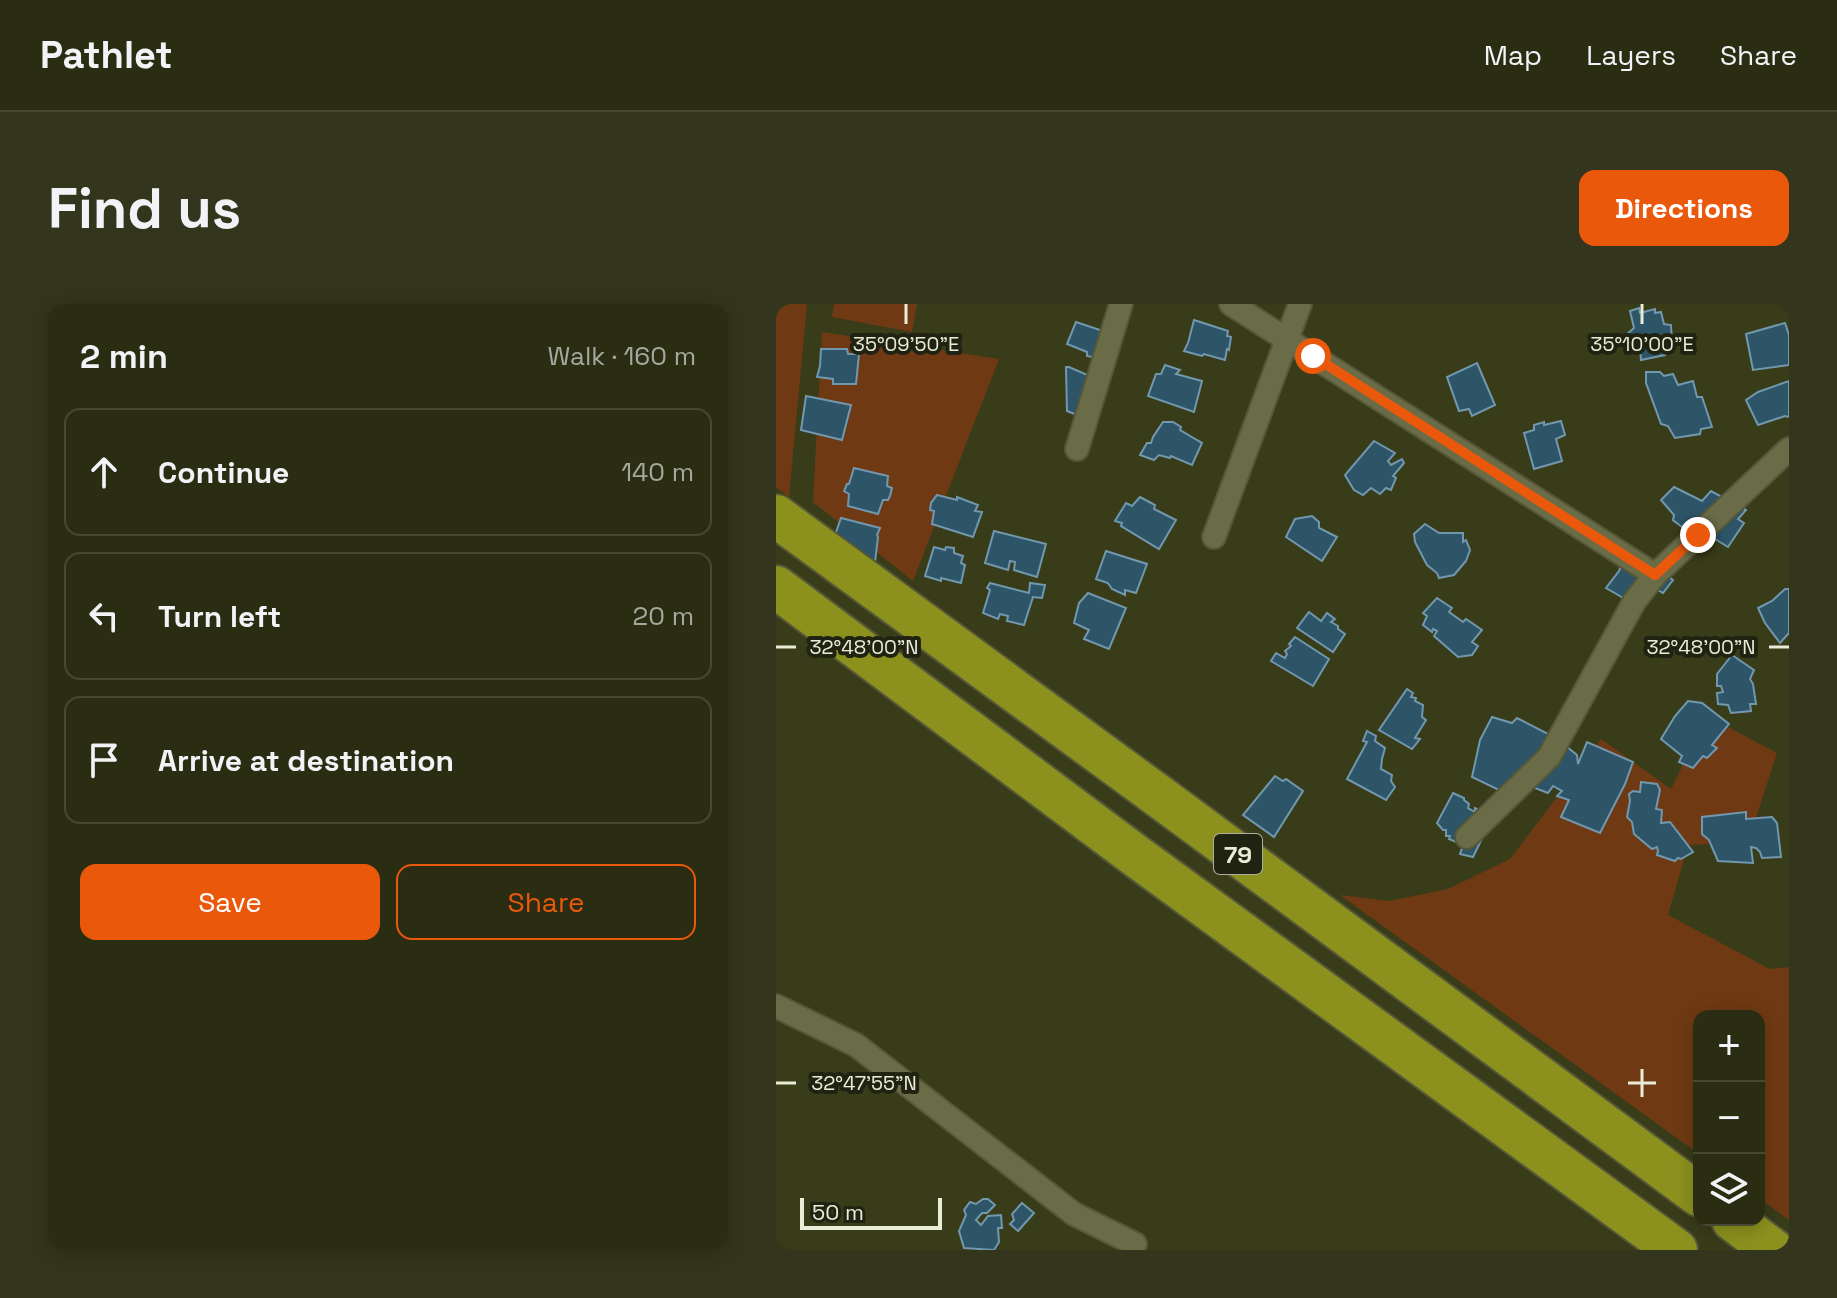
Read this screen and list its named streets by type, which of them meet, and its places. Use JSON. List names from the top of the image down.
{
  "streets": {
    "highway": ["79"]
  },
  "scale_bar": "50 m",
  "page": {
    "header": "Pathlet",
    "nav": ["Map", "Layers", "Share"],
    "buttons": [
      "Directions",
      ["Save", "Share"]
    ],
    "title": "Find us",
    "heading": ["2 min", "Walk · 160 m"],
    "list": [
      ["Continue", "140 m"],
      ["Turn left", "20 m"],
      "Arrive at destination"
    ],
    "map_buttons": ["+", "−"],
    "scale": "50 m"
  },
  "coordinates": [
    "35°09'50\"E",
    "35°10'00\"E",
    "32°48'00\"N",
    "32°47'55\"N"
  ]
}
